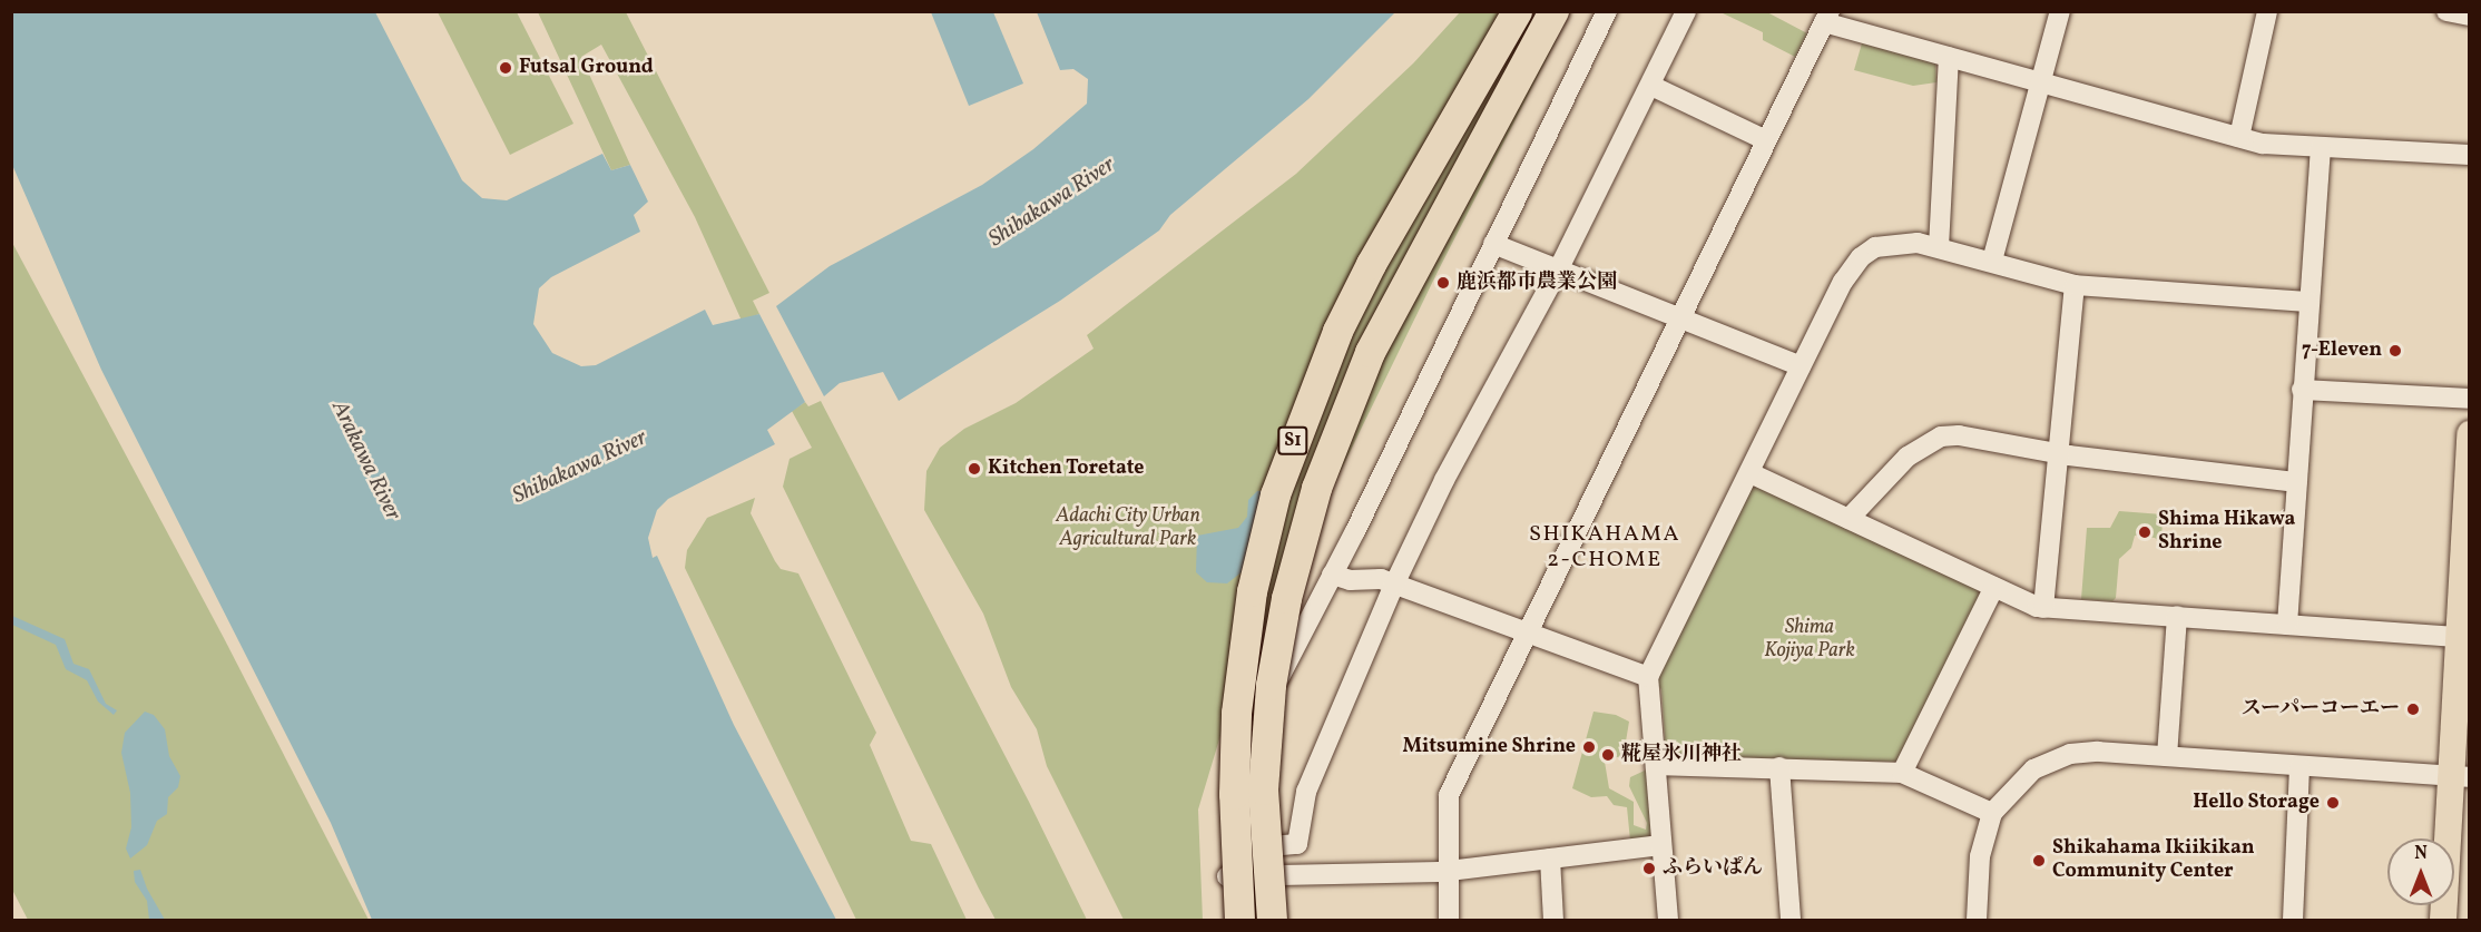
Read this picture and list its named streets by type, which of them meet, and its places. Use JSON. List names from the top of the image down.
{
  "streets": {
    "highway": ["S1"]
  },
  "districts": ["SHIKAHAMA 2-CHOME"],
  "water": ["Shibakawa River", "Arakawa River"],
  "parks": ["Adachi City Urban Agricultural Park", "Shima Kojiya Park"],
  "places": [
    "Futsal Ground",
    "鹿浜都市農業公園",
    "7-Eleven",
    "Kitchen Toretate",
    "Shima Hikawa Shrine",
    "スーパーコーエー",
    "Mitsumine Shrine",
    "糀屋氷川神社",
    "Hello Storage",
    "Shikahama Ikiikikan Community Center",
    "ふらいぱん"
  ],
  "north": "top"
}
